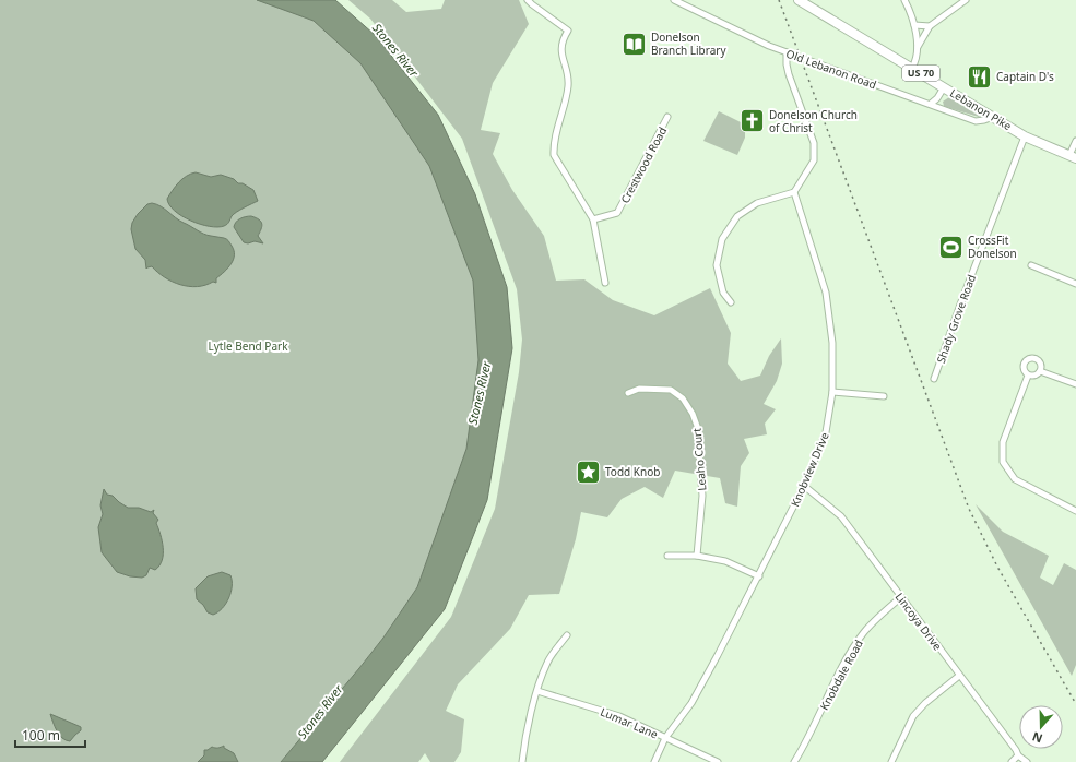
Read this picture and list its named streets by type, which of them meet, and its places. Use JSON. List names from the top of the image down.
{
  "streets": {
    "main road": ["US 70", "Lebanon Pike"],
    "street": [
      "Old Lebanon Road",
      "Crestwood Road",
      "Shady Grove Road",
      "Leaho Court",
      "Knobview Drive",
      "Lincoya Drive",
      "Knobdale Road",
      "Lumar Lane"
    ]
  },
  "crossings": [
    ["Old Lebanon Road", "Lebanon Pike"],
    ["Lebanon Pike", "Shady Grove Road"],
    ["Knobview Drive", "Lincoya Drive"],
    ["Knobview Drive", "Lumar Lane"],
    ["Lincoya Drive", "Knobdale Road"]
  ],
  "water": ["Stones River"],
  "parks": ["Lytle Bend Park"],
  "places": {
    "library": ["Donelson Branch Library"],
    "restaurant": ["Captain D's"],
    "church": ["Donelson Church of Christ"],
    "sports": ["CrossFit Donelson"],
    "place": ["Todd Knob"]
  },
  "scale_bar": "100 m",
  "north": "bottom"
}
